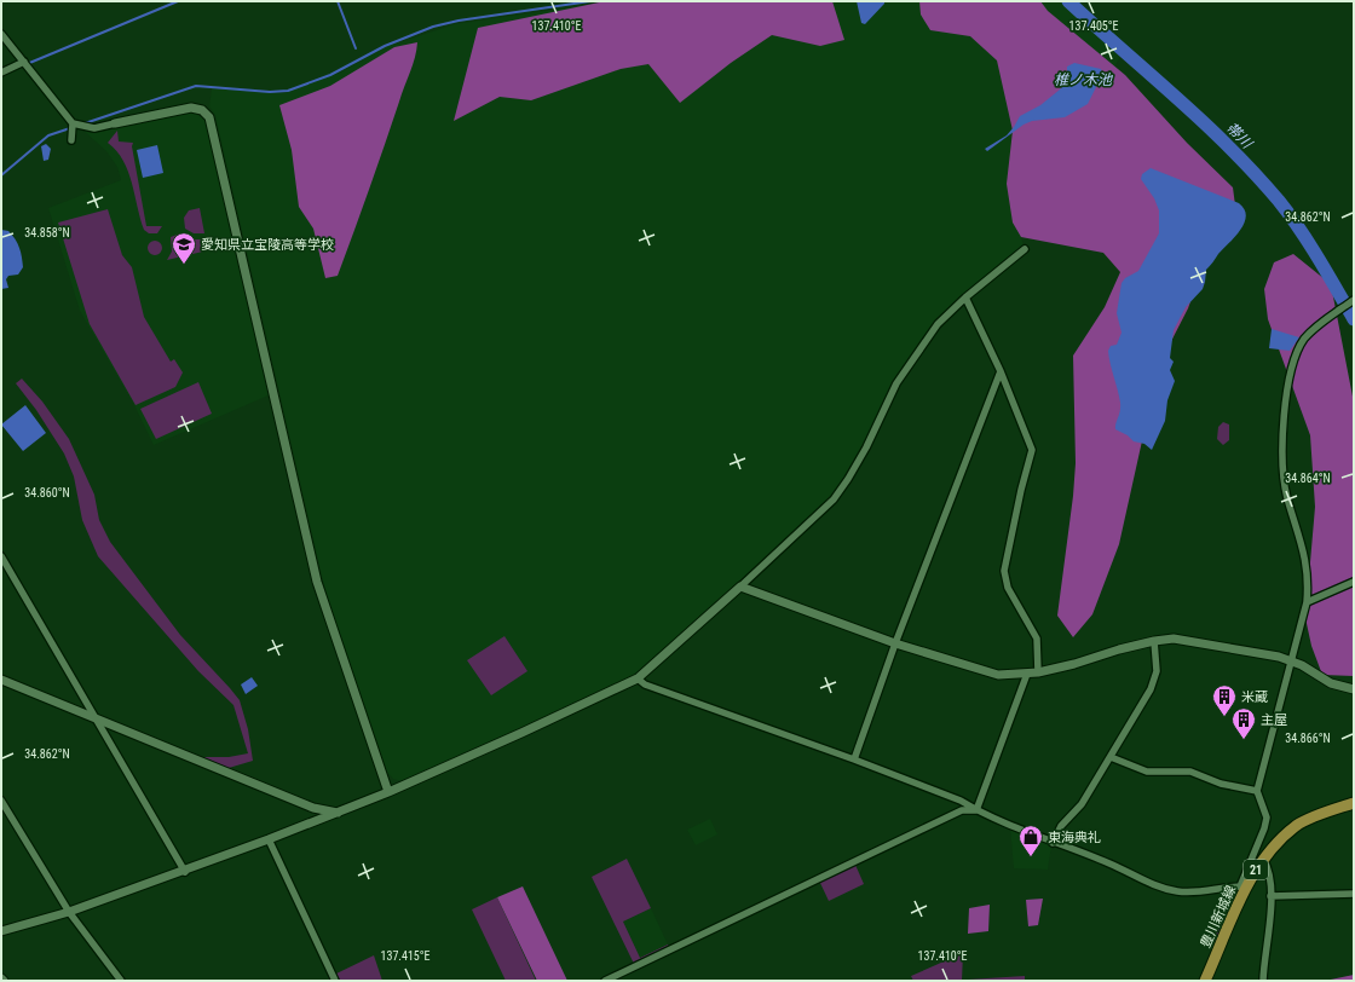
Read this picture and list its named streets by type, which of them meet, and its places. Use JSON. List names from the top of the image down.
{
  "streets": {
    "main road": ["21", "豊川新城線"]
  },
  "water": ["椎ノ木池", "帯川"],
  "places": {
    "school or university": ["愛知県立宝陵高等学校"],
    "building": ["米蔵", "主屋"],
    "shop": ["東海典礼"]
  },
  "coordinates": [
    "137.410°E",
    "137.405°E",
    "34.862°N",
    "34.858°N",
    "34.864°N",
    "34.860°N",
    "34.866°N",
    "137.415°E"
  ]
}
